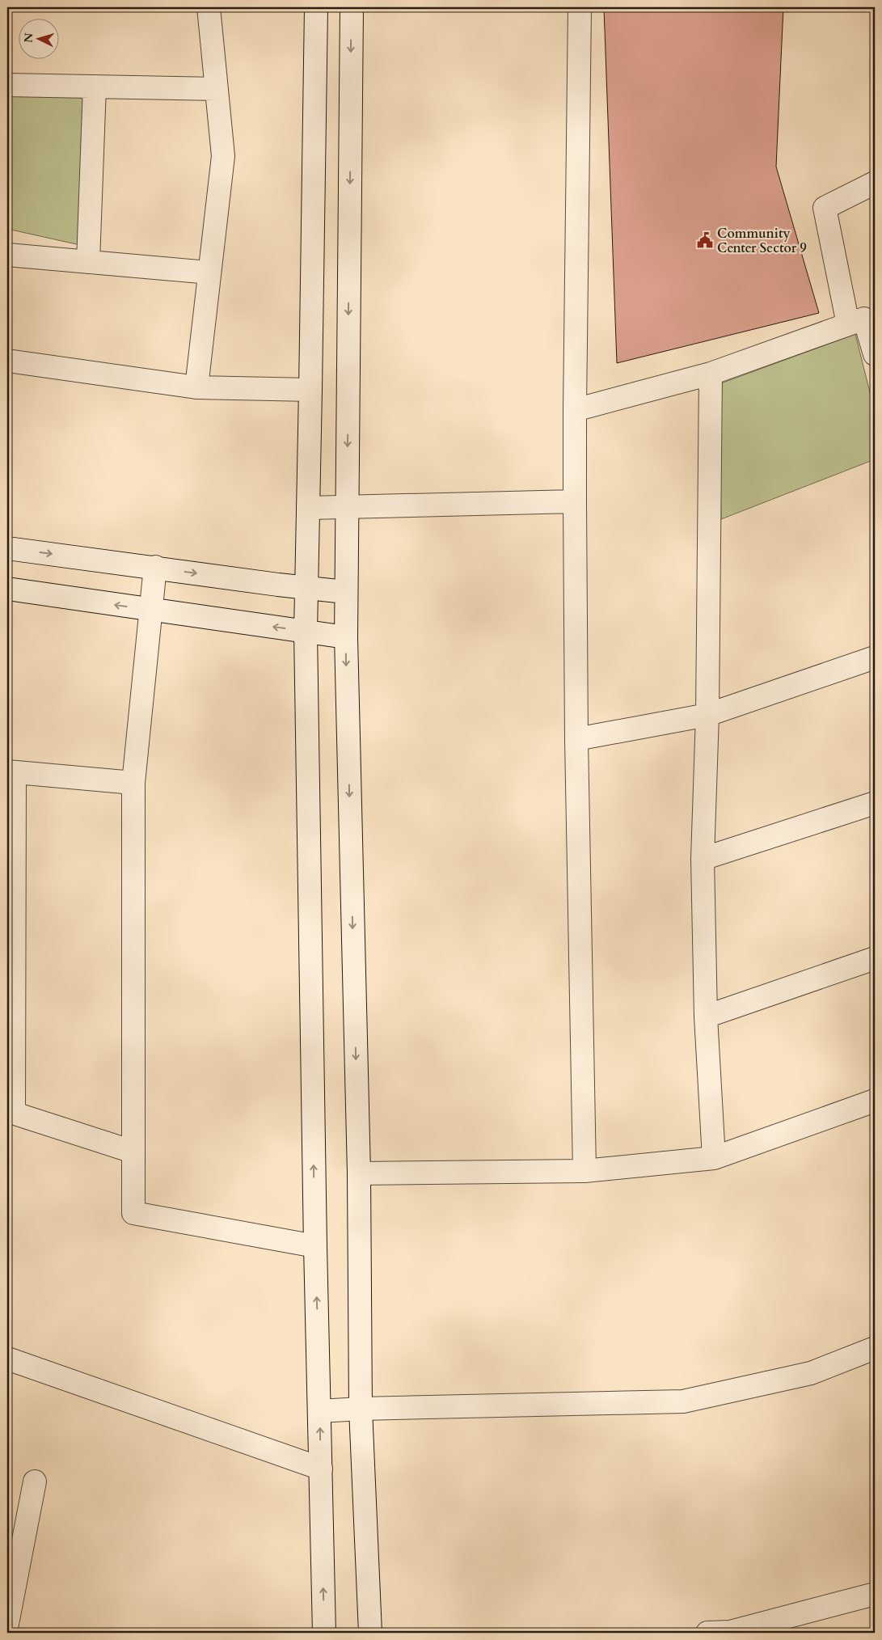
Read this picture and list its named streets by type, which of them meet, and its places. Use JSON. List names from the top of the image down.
{
  "places": {
    "public building": ["Community Center Sector 9"]
  },
  "north": "left"
}
